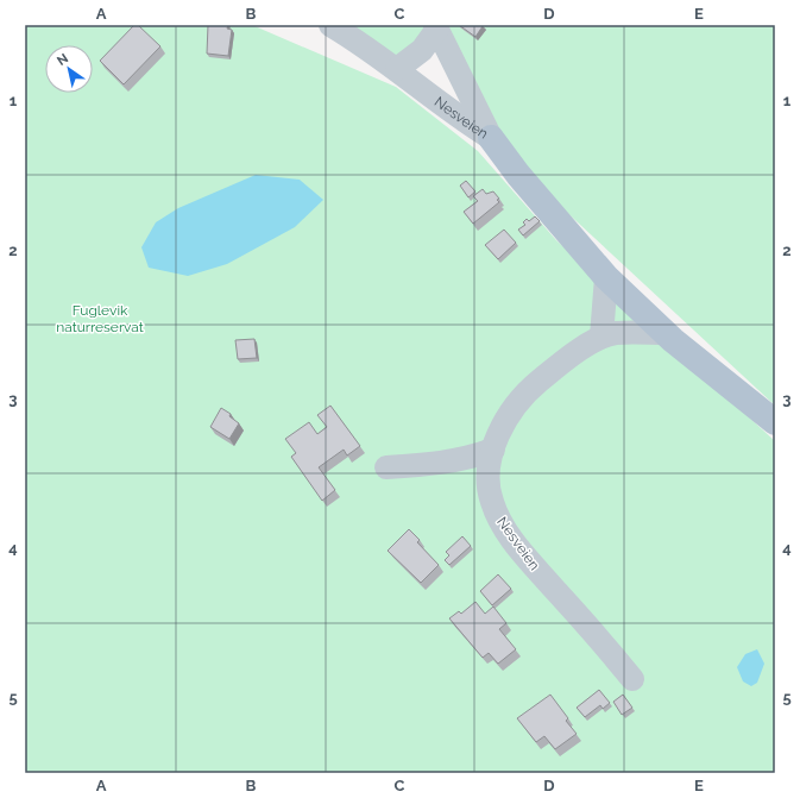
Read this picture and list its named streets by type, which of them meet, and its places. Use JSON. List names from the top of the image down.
{
  "streets": {
    "main road": ["Nesveien"]
  },
  "parks": ["Fuglevik naturreservat"],
  "north": "top left",
  "grid": {
    "columns": [
      "A",
      "B",
      "C",
      "D",
      "E"
    ],
    "rows": [
      "1",
      "2",
      "3",
      "4",
      "5"
    ]
  }
}
